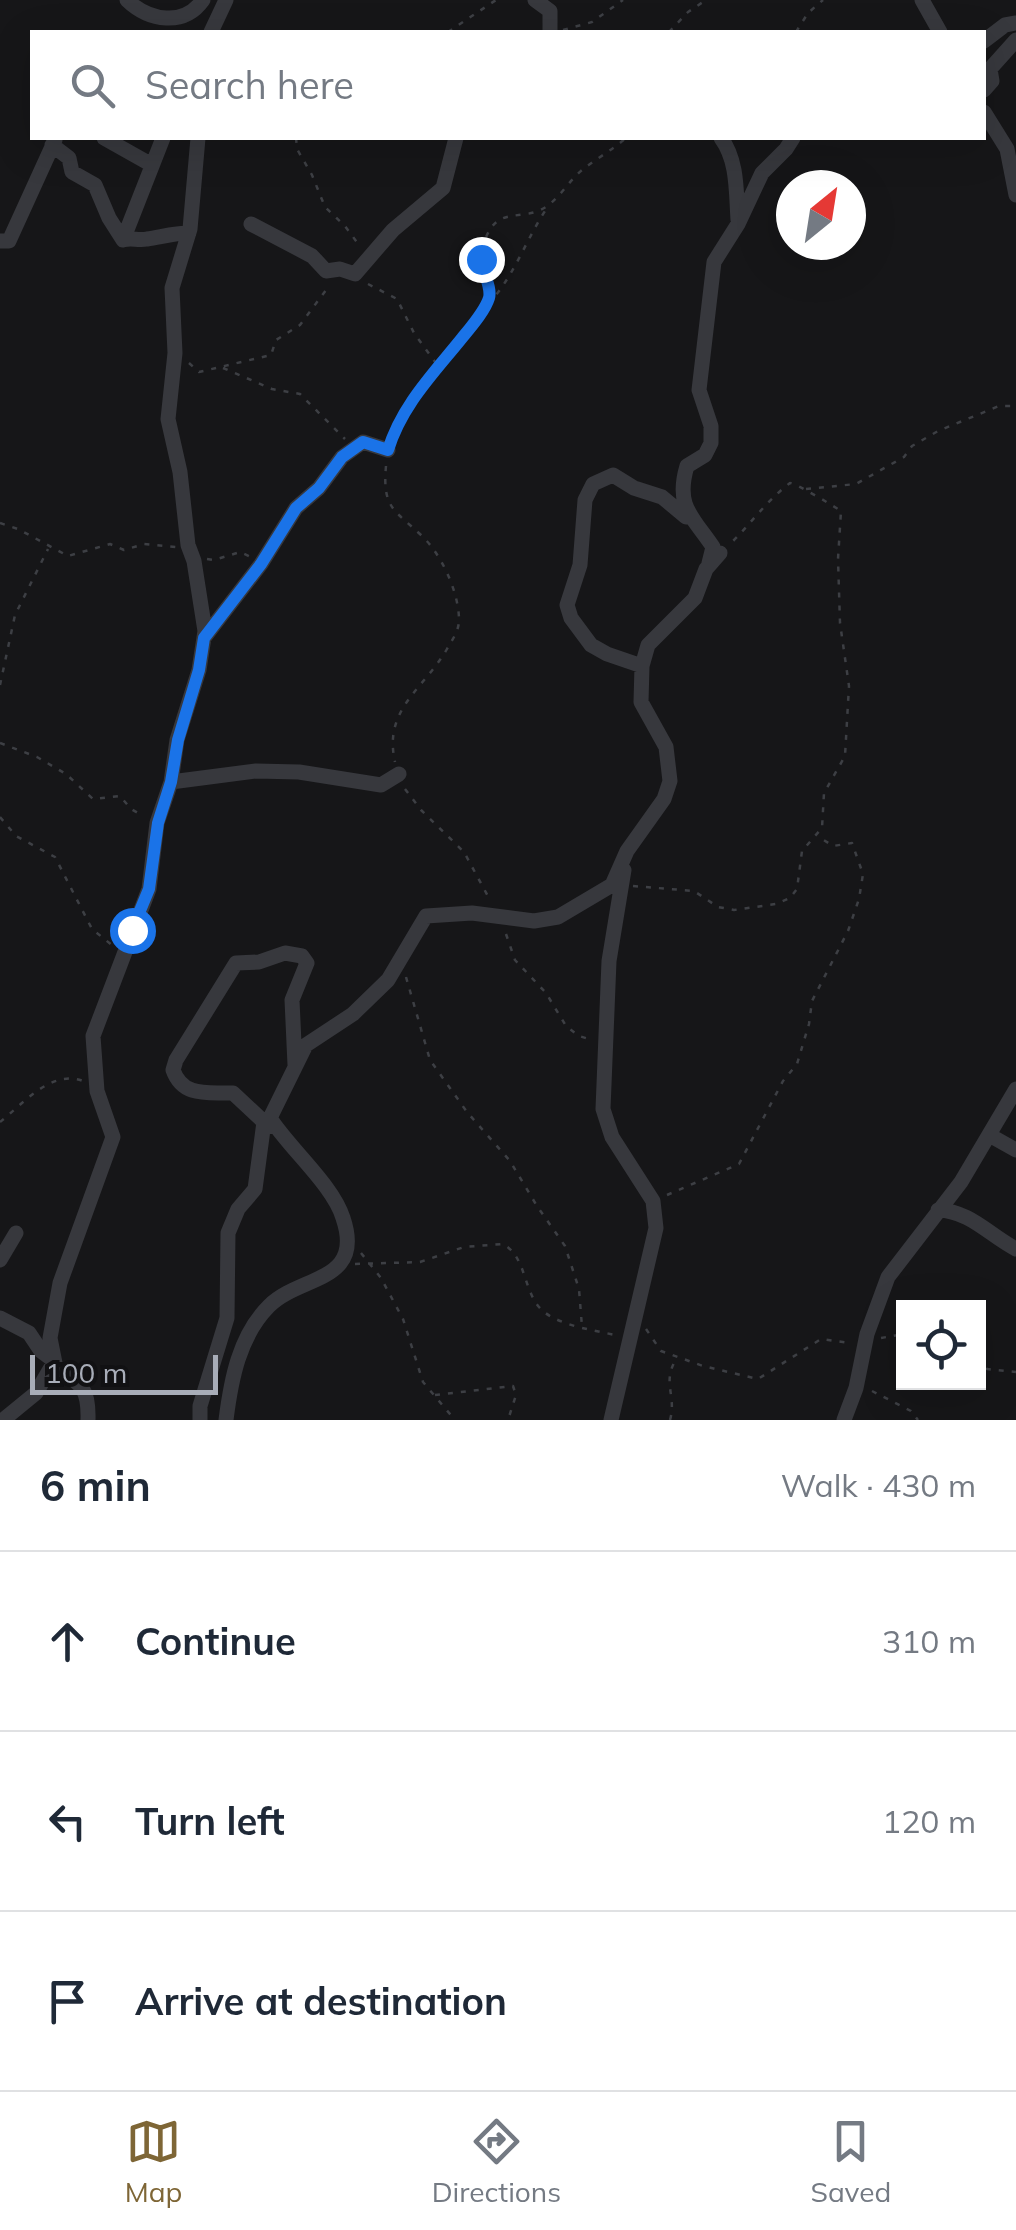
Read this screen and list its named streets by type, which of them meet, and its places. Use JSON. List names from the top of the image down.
{
  "scale_bar": "100 m",
  "north": "top right",
  "page": {
    "search": "Search here",
    "scale": "100 m",
    "heading": ["6 min", "Walk · 430 m"],
    "list": [
      ["Continue", "310 m"],
      ["Turn left", "120 m"],
      "Arrive at destination"
    ],
    "nav": ["Map", "Directions", "Saved"]
  }
}
